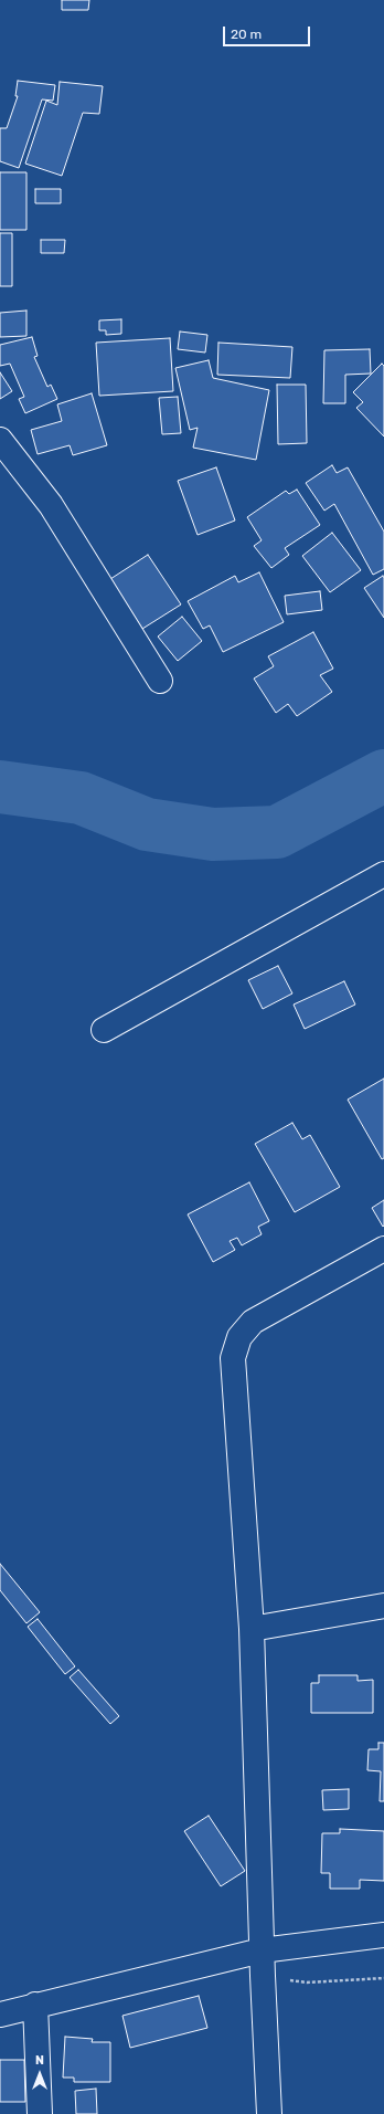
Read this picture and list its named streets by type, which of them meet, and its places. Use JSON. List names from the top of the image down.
{
  "scale_bar": "20 m",
  "north": "top"
}
